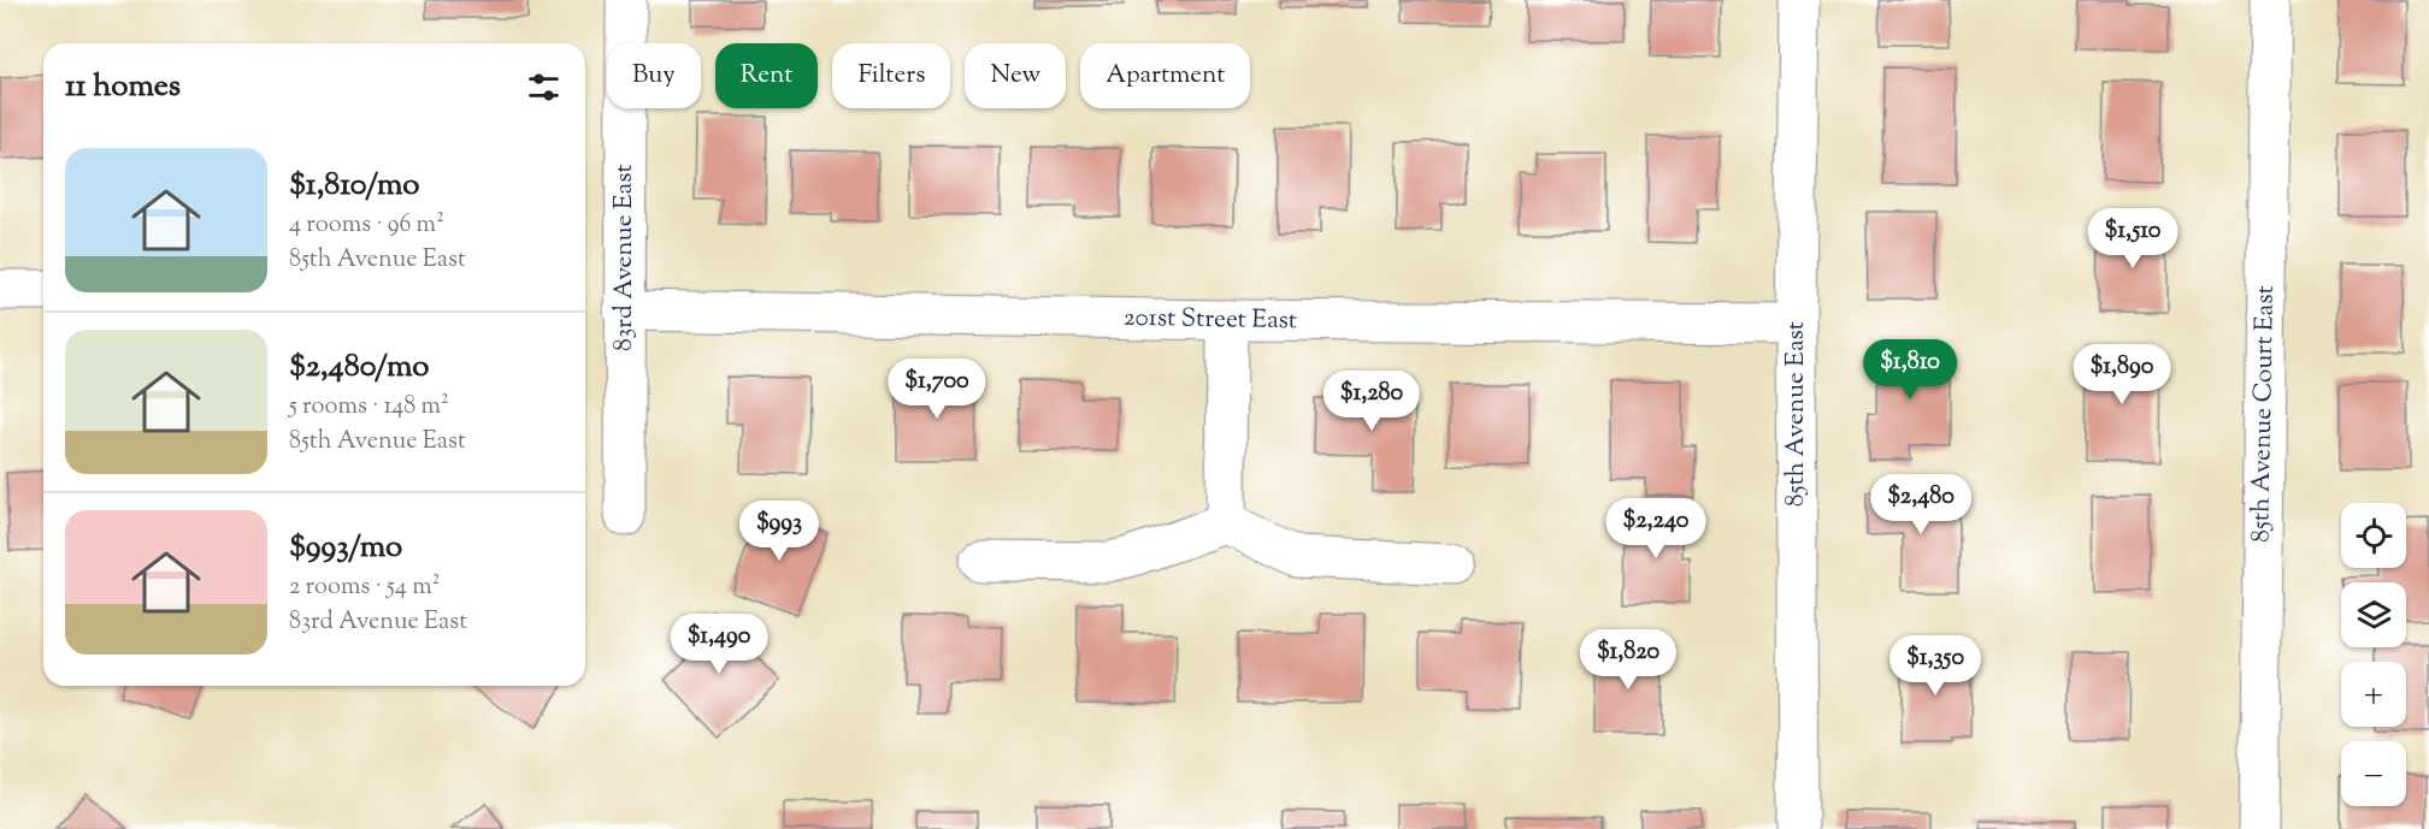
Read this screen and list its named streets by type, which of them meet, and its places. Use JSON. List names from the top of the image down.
{
  "streets": {
    "street": [
      "83rd Avenue East",
      "201st Street East",
      "85th Avenue East",
      "85th Avenue Court East"
    ]
  },
  "crossings": [
    ["83rd Avenue East", "201st Street East"],
    ["201st Street East", "85th Avenue East"]
  ],
  "page": {
    "chip": [
      "Buy",
      "Rent",
      "Filters",
      "New",
      "Apartment"
    ],
    "heading": "11 homes",
    "list": [
      {
        "name": "$1,810/mo",
        "note": "4 rooms · 96 m² · 85th Avenue East"
      },
      {
        "name": "$2,480/mo",
        "note": "5 rooms · 148 m² · 85th Avenue East"
      },
      {
        "name": "$993/mo",
        "note": "2 rooms · 54 m² · 83rd Avenue East"
      }
    ],
    "price": [
      "$1,510",
      "$1,810",
      "$1,890",
      "$1,700",
      "$1,280",
      "$2,480",
      "$2,240",
      "$993",
      "$1,490",
      "$1,820",
      "$1,350"
    ],
    "map_buttons": ["+", "−"]
  }
}
